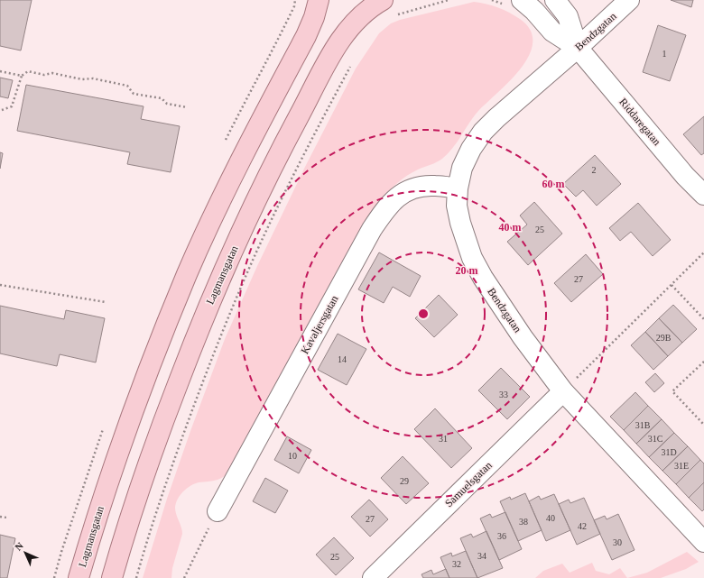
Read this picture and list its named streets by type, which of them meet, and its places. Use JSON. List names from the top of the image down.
{
  "streets": {
    "main road": ["Lagmansgatan"],
    "street": [
      "Bendzgatan",
      "Riddaregatan",
      "Kavaljersgatan",
      "Samuelsgatan"
    ]
  },
  "crossings": [
    ["Bendzgatan", "Riddaregatan"],
    ["Bendzgatan", "Kavaljersgatan"],
    ["Bendzgatan", "Samuelsgatan"]
  ],
  "house_numbers": [
    "1",
    "2",
    "25",
    "27",
    "29B",
    "14",
    "33",
    "31B",
    "31",
    "31C",
    "31D",
    "10",
    "31E",
    "29",
    "40",
    "27",
    "38",
    "42",
    "36",
    "30",
    "34",
    "25",
    "32"
  ],
  "north": "top left",
  "rings": ["60 m", "40 m", "20 m"]
}
